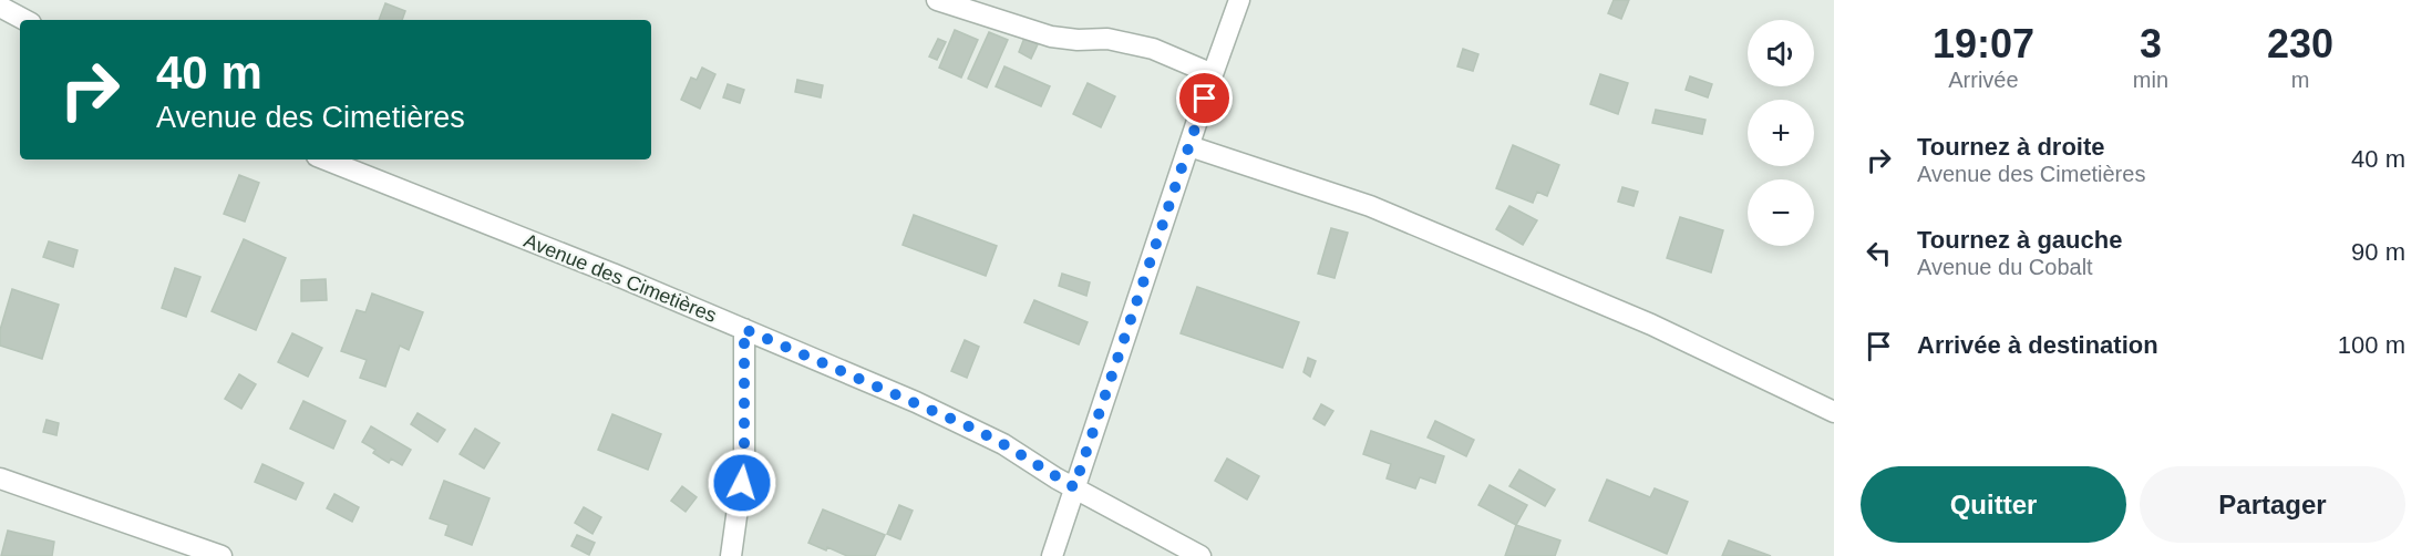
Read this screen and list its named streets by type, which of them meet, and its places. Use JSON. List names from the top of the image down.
{
  "streets": {
    "street": ["Avenue des Cimetières"]
  },
  "page": {
    "eta": [
      "19:07",
      "Arrivée",
      "3",
      "min",
      "230",
      "m"
    ],
    "map_buttons": ["+", "−"],
    "turn": ["40 m", "Avenue des Cimetières"],
    "list": [
      {
        "name": "Tournez à droite",
        "note": "Avenue des Cimetières",
        "value": "40 m"
      },
      {
        "name": "Tournez à gauche",
        "note": "Avenue du Cobalt",
        "value": "90 m"
      },
      {
        "name": "Arrivée à destination",
        "value": "100 m"
      }
    ],
    "buttons": ["Quitter", "Partager"]
  }
}
